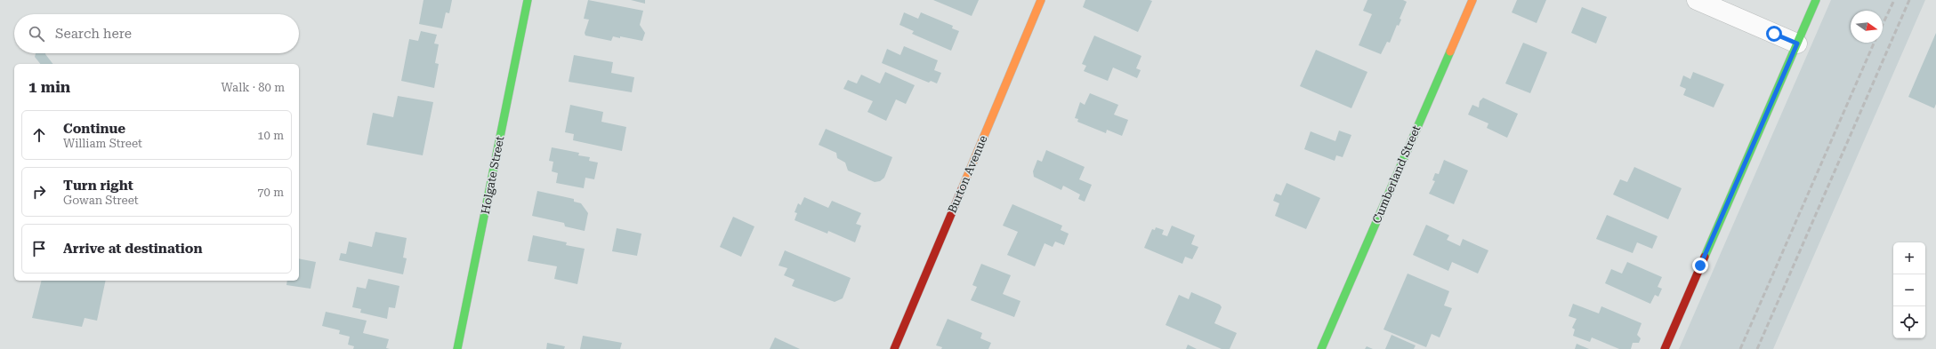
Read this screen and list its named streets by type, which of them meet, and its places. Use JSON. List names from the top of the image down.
{
  "streets": {
    "street": ["Burton Avenue", "Cumberland Street", "Holgate Street"]
  },
  "north": "right",
  "page": {
    "search": "Search here",
    "heading": ["1 min", "Walk · 80 m"],
    "list": [
      ["Continue", "William Street", "10 m"],
      ["Turn right", "Gowan Street", "70 m"],
      "Arrive at destination"
    ],
    "map_buttons": ["+", "−"]
  }
}
